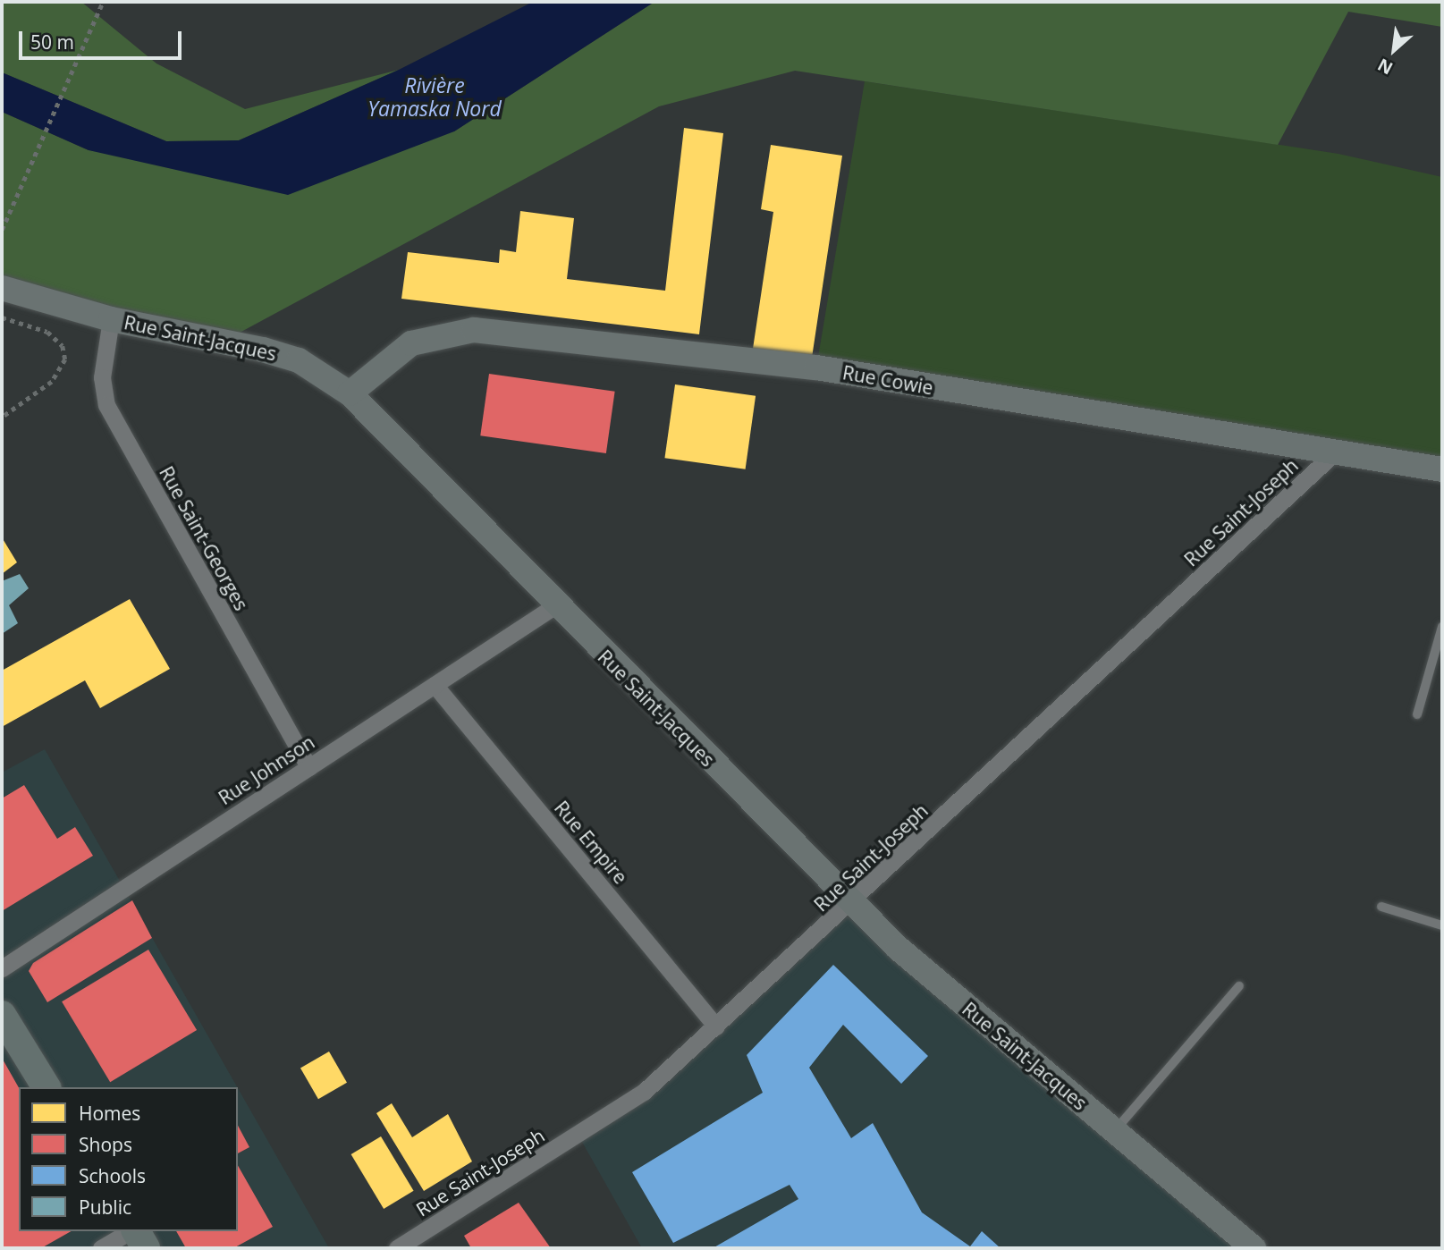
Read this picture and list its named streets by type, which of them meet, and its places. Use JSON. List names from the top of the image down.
{
  "streets": {
    "main road": ["Rue Saint-Jacques", "Rue Cowie"],
    "street": [
      "Rue Saint-Joseph",
      "Rue Saint-Georges",
      "Rue Johnson",
      "Rue Empire"
    ]
  },
  "crossings": [
    ["Rue Saint-Jacques", "Rue Cowie"],
    ["Rue Saint-Jacques", "Rue Saint-Joseph"],
    ["Rue Saint-Jacques", "Rue Saint-Georges"],
    ["Rue Saint-Jacques", "Rue Johnson"],
    ["Rue Cowie", "Rue Saint-Joseph"],
    ["Rue Saint-Joseph", "Rue Empire"],
    ["Rue Saint-Georges", "Rue Johnson"],
    ["Rue Johnson", "Rue Empire"]
  ],
  "water": ["Rivière Yamaska Nord"],
  "legend": [
    "Homes",
    "Shops",
    "Schools",
    "Public"
  ],
  "scale_bar": "50 m",
  "north": "bottom left"
}
